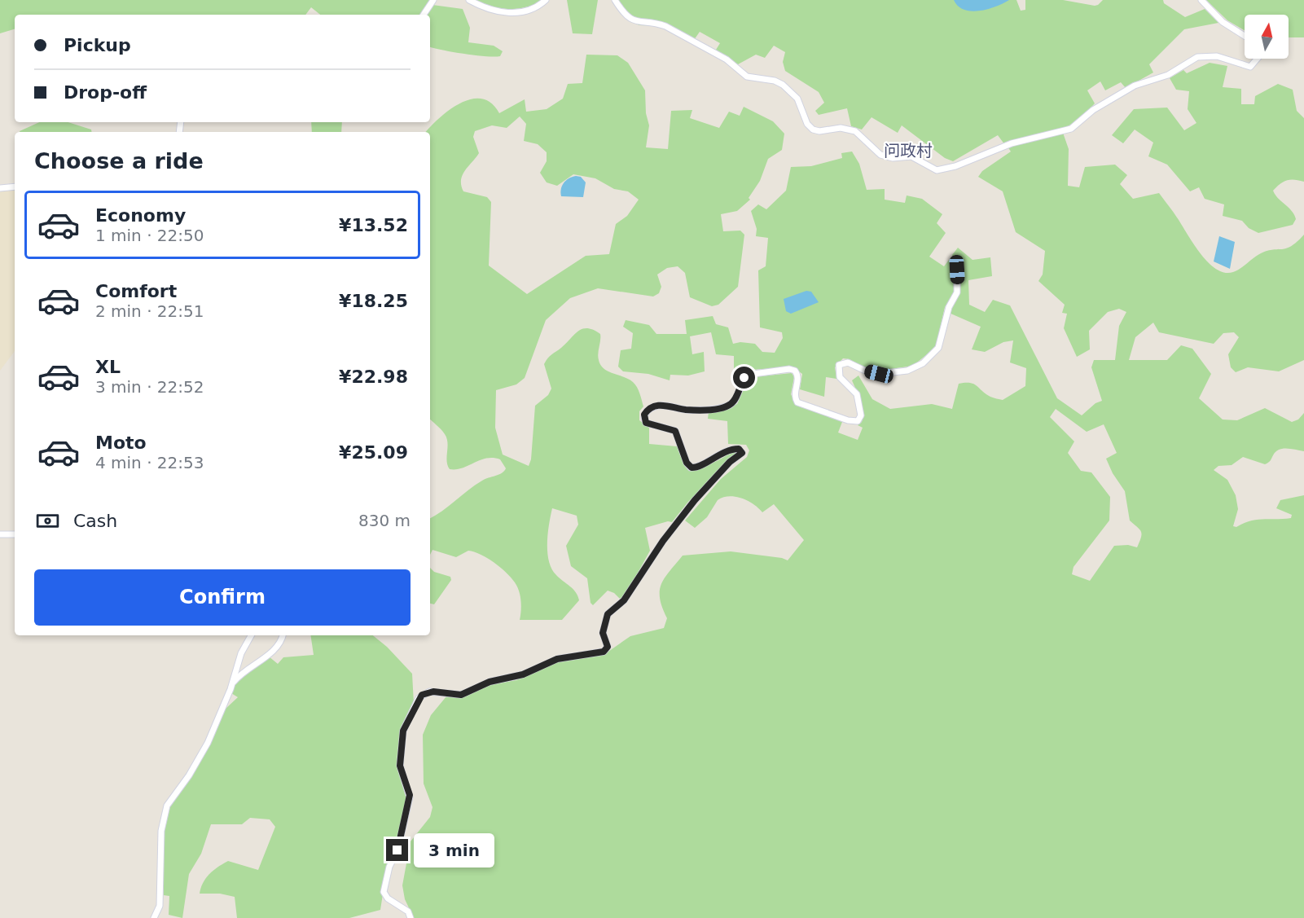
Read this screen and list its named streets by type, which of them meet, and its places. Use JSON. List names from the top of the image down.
{
  "districts": ["问政村"],
  "north": "top",
  "page": {
    "banner": ["Pickup", "Drop-off"],
    "heading": "Choose a ride",
    "list": [
      {
        "name": "Economy",
        "note": "1 min · 22:50",
        "value": "¥13.52"
      },
      {
        "name": "Comfort",
        "note": "2 min · 22:51",
        "value": "¥18.25"
      },
      {
        "name": "XL",
        "note": "3 min · 22:52",
        "value": "¥22.98"
      },
      {
        "name": "Moto",
        "note": "4 min · 22:53",
        "value": "¥25.09"
      }
    ],
    "pay": ["Cash", "830 m"],
    "buttons": "Confirm",
    "bubble": "3 min"
  }
}
